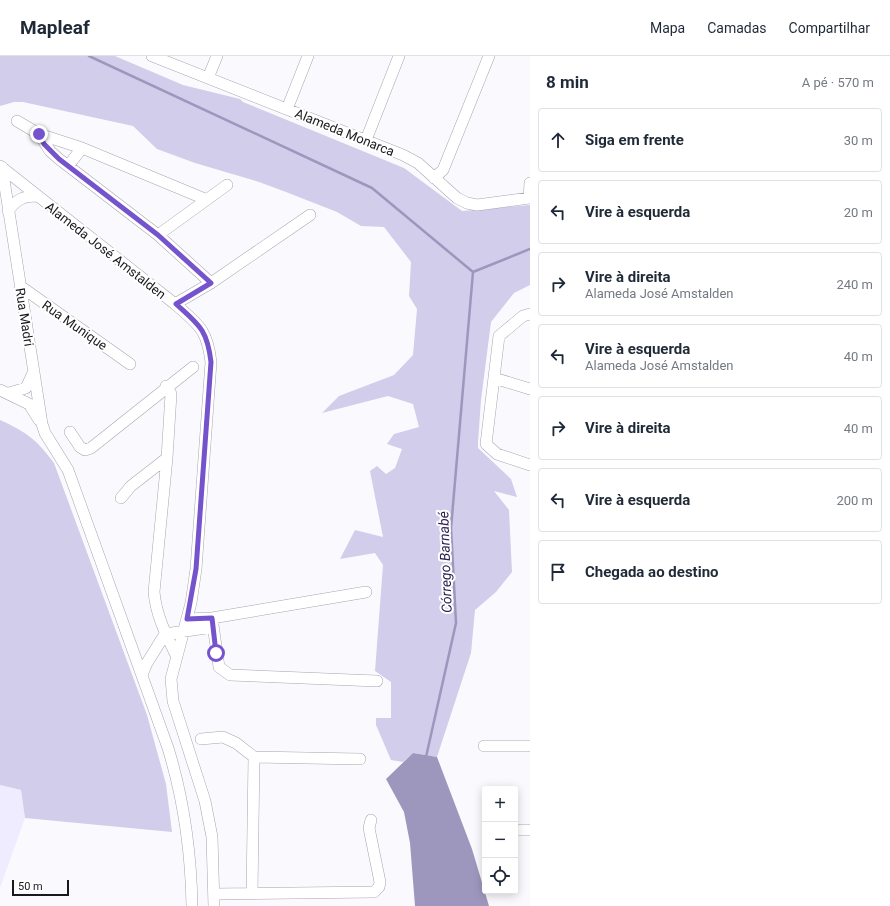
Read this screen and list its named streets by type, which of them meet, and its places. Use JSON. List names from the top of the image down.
{
  "streets": {
    "street": [
      "Alameda Monarca",
      "Alameda José Amstalden",
      "Rua Madri",
      "Rua Munique"
    ]
  },
  "crossings": [
    ["Alameda José Amstalden", "Rua Madri"],
    ["Rua Madri", "Rua Munique"]
  ],
  "water": ["Córrego Barnabé"],
  "scale_bar": "50 m",
  "page": {
    "header": "Mapleaf",
    "nav": ["Mapa", "Camadas", "Compartilhar"],
    "heading": ["8 min", "A pé · 570 m"],
    "list": [
      ["Siga em frente", "30 m"],
      ["Vire à esquerda", "20 m"],
      ["Vire à direita", "Alameda José Amstalden", "240 m"],
      ["Vire à esquerda", "Alameda José Amstalden", "40 m"],
      ["Vire à direita", "40 m"],
      ["Vire à esquerda", "200 m"],
      "Chegada ao destino"
    ],
    "map_buttons": ["+", "−"],
    "scale": "50 m"
  }
}
